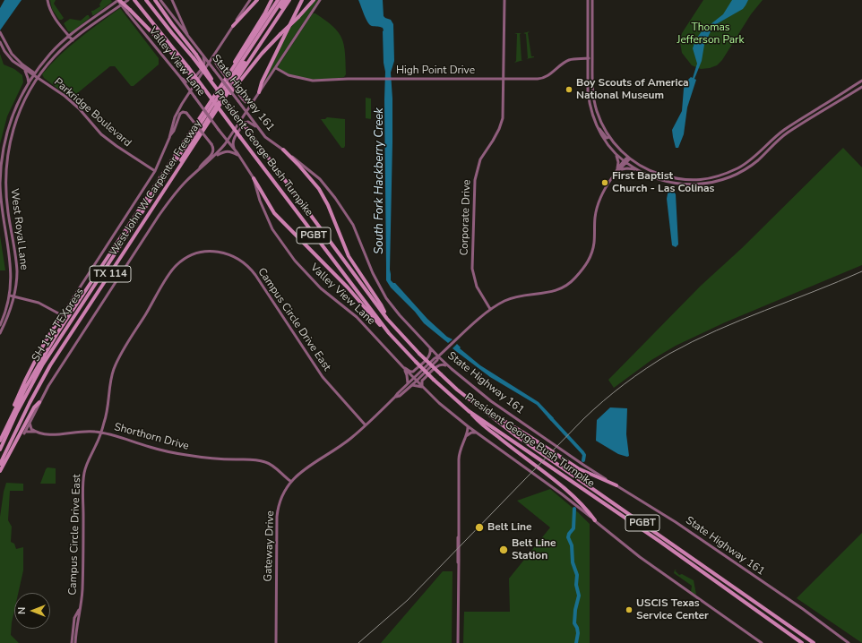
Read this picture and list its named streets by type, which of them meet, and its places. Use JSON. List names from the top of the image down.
{
  "streets": {
    "highway": [
      "President George Bush Turnpike",
      "West John W Carpenter Freeway",
      "PGBT",
      "TX 114",
      "SH 114 TEXpress"
    ],
    "main road": [
      "Valley View Lane",
      "High Point Drive",
      "State Highway 161",
      "Parkridge Boulevard",
      "Corporate Drive",
      "West Royal Lane",
      "Campus Circle Drive East",
      "Shorthorn Drive",
      "Gateway Drive"
    ]
  },
  "crossings": [
    ["Valley View Lane", "West John W Carpenter Freeway"],
    ["Valley View Lane", "Gateway Drive"],
    ["High Point Drive", "West John W Carpenter Freeway"],
    ["High Point Drive", "Corporate Drive"],
    ["State Highway 161", "West John W Carpenter Freeway"],
    ["State Highway 161", "Gateway Drive"],
    ["Parkridge Boulevard", "West John W Carpenter Freeway"],
    ["Parkridge Boulevard", "West Royal Lane"],
    ["West John W Carpenter Freeway", "Shorthorn Drive"],
    ["Corporate Drive", "Gateway Drive"],
    ["Campus Circle Drive East", "Shorthorn Drive"],
    ["Campus Circle Drive East", "Gateway Drive"],
    ["Shorthorn Drive", "Gateway Drive"]
  ],
  "water": ["South Fork Hackberry Creek"],
  "parks": ["Thomas Jefferson Park"],
  "places": [
    "Boy Scouts of America National Museum",
    "First Baptist Church - Las Colinas",
    "Belt Line",
    "Belt Line Station",
    "USCIS Texas Service Center"
  ],
  "north": "left"
}
